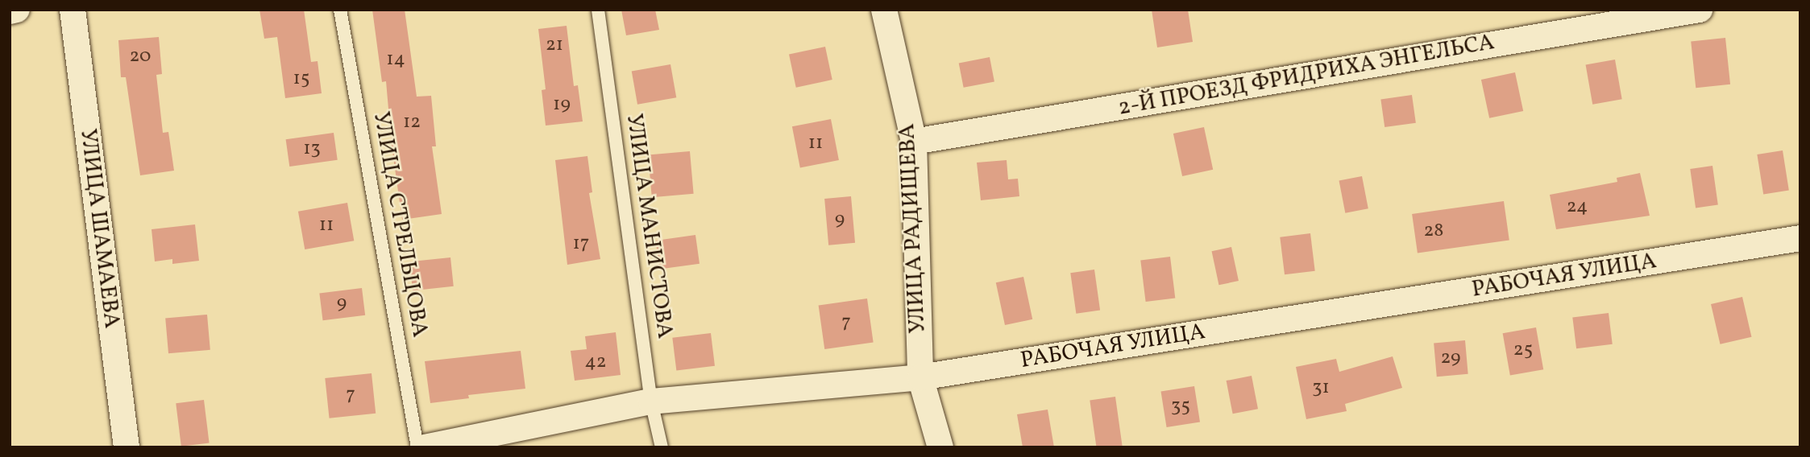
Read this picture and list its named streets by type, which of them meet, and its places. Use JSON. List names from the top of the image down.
{
  "streets": {
    "street": [
      "2-Й ПРОЕЗД ФРИДРИХА ЭНГЕЛЬСА",
      "УЛИЦА ШАМАЕВА",
      "УЛИЦА РАДИЩЕВА",
      "РАБОЧАЯ УЛИЦА"
    ],
    "lane": ["УЛИЦА СТРЕЛЬЦОВА", "УЛИЦА МАНИСТОВА"]
  },
  "crossings": [
    ["2-Й ПРОЕЗД ФРИДРИХА ЭНГЕЛЬСА", "УЛИЦА РАДИЩЕВА"],
    ["УЛИЦА МАНИСТОВА", "РАБОЧАЯ УЛИЦА"],
    ["УЛИЦА РАДИЩЕВА", "РАБОЧАЯ УЛИЦА"]
  ],
  "house_numbers": [
    "21",
    "20",
    "14",
    "15",
    "19",
    "12",
    "11",
    "13",
    "24",
    "9",
    "11",
    "28",
    "17",
    "9",
    "7",
    "25",
    "29",
    "42",
    "31",
    "7",
    "35"
  ]
}
